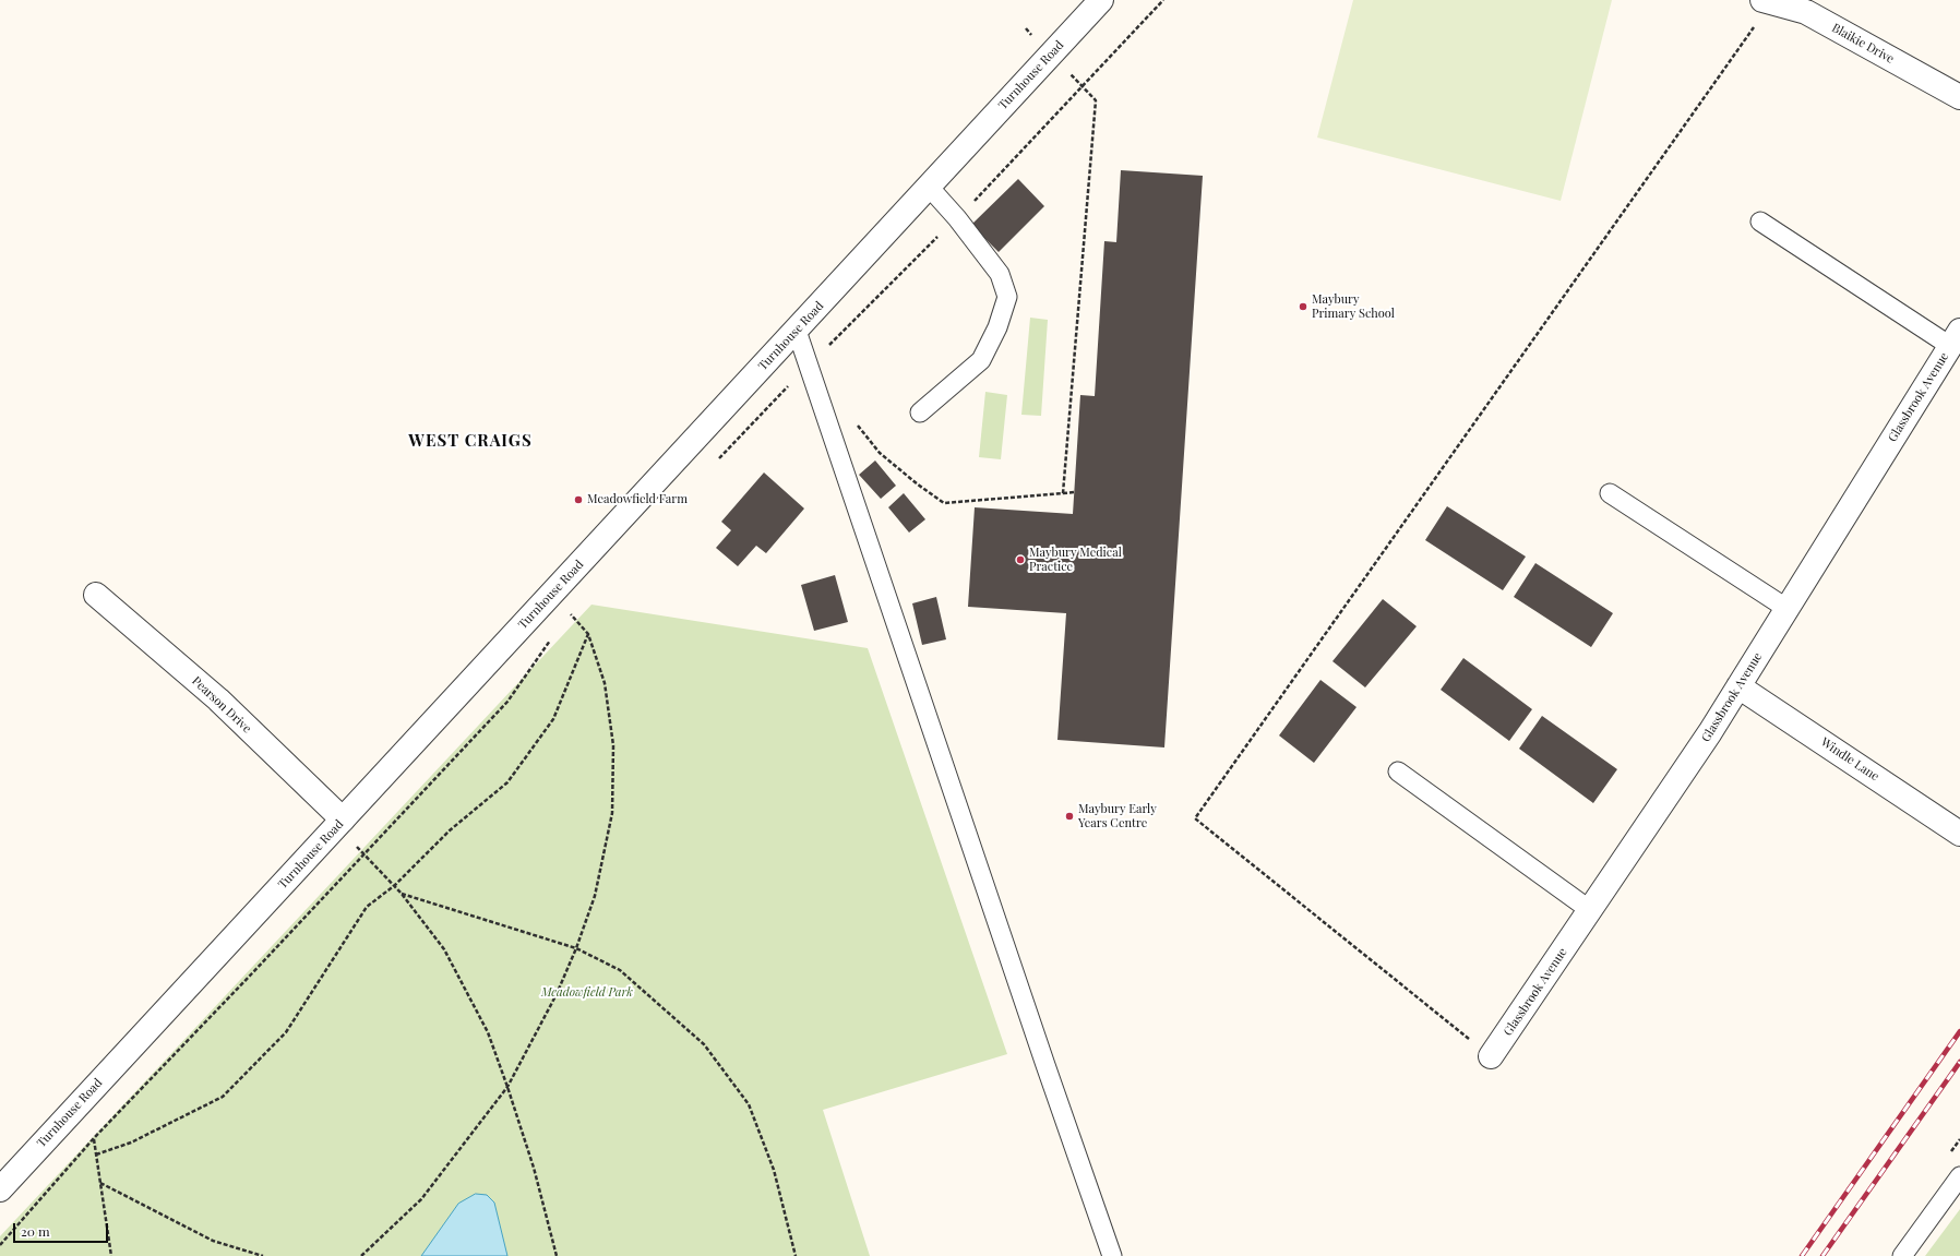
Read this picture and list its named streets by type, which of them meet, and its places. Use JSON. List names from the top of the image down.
{
  "streets": {
    "street": [
      "Blaikie Drive",
      "Turnhouse Road",
      "Glassbrook Avenue",
      "Pearson Drive",
      "Windle Lane"
    ]
  },
  "crossings": [
    ["Turnhouse Road", "Pearson Drive"],
    ["Glassbrook Avenue", "Windle Lane"]
  ],
  "districts": ["WEST CRAIGS"],
  "parks": ["Meadowfield Park"],
  "places": [
    "Maybury Primary School",
    "Meadowfield Farm",
    "Maybury Medical Practice",
    "Maybury Early Years Centre"
  ],
  "scale_bar": "20 m"
}
